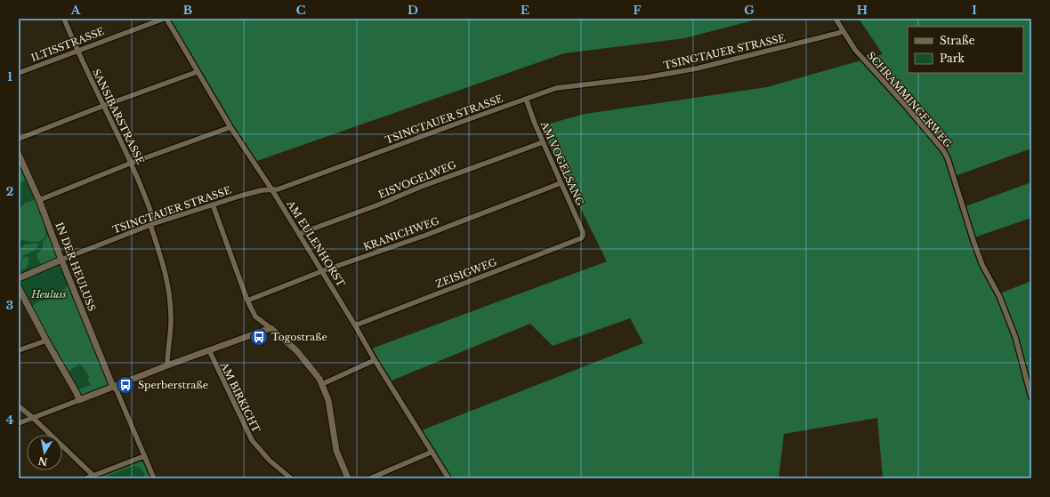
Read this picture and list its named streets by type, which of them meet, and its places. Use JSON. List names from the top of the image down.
{
  "streets": {
    "street": [
      "ILTISSTRASSE",
      "TSINGTAUER STRASSE",
      "SCHRAMMINGERWEG",
      "SANSIBARSTRASSE",
      "AM VOGELSANG",
      "EISVOGELWEG",
      "KRANICHWEG",
      "AM EULENHORST",
      "IN DER HEULUSS",
      "ZEISIGWEG",
      "AM BIRKICHT"
    ]
  },
  "crossings": [
    ["ILTISSTRASSE", "SANSIBARSTRASSE"],
    ["ILTISSTRASSE", "AM EULENHORST"],
    ["TSINGTAUER STRASSE", "SCHRAMMINGERWEG"],
    ["TSINGTAUER STRASSE", "SANSIBARSTRASSE"],
    ["TSINGTAUER STRASSE", "AM VOGELSANG"],
    ["TSINGTAUER STRASSE", "AM EULENHORST"],
    ["TSINGTAUER STRASSE", "IN DER HEULUSS"],
    ["AM VOGELSANG", "EISVOGELWEG"],
    ["AM VOGELSANG", "KRANICHWEG"],
    ["AM VOGELSANG", "ZEISIGWEG"],
    ["EISVOGELWEG", "AM EULENHORST"],
    ["KRANICHWEG", "AM EULENHORST"],
    ["AM EULENHORST", "ZEISIGWEG"]
  ],
  "parks": ["Heuluss"],
  "places": {
    "bus stop": ["Togostraße", "Sperberstraße"]
  },
  "legend": ["Straße", "Park"],
  "north": "bottom",
  "grid": {
    "columns": [
      "A",
      "B",
      "C",
      "D",
      "E",
      "F",
      "G",
      "H",
      "I"
    ],
    "rows": [
      "1",
      "2",
      "3",
      "4"
    ]
  }
}
